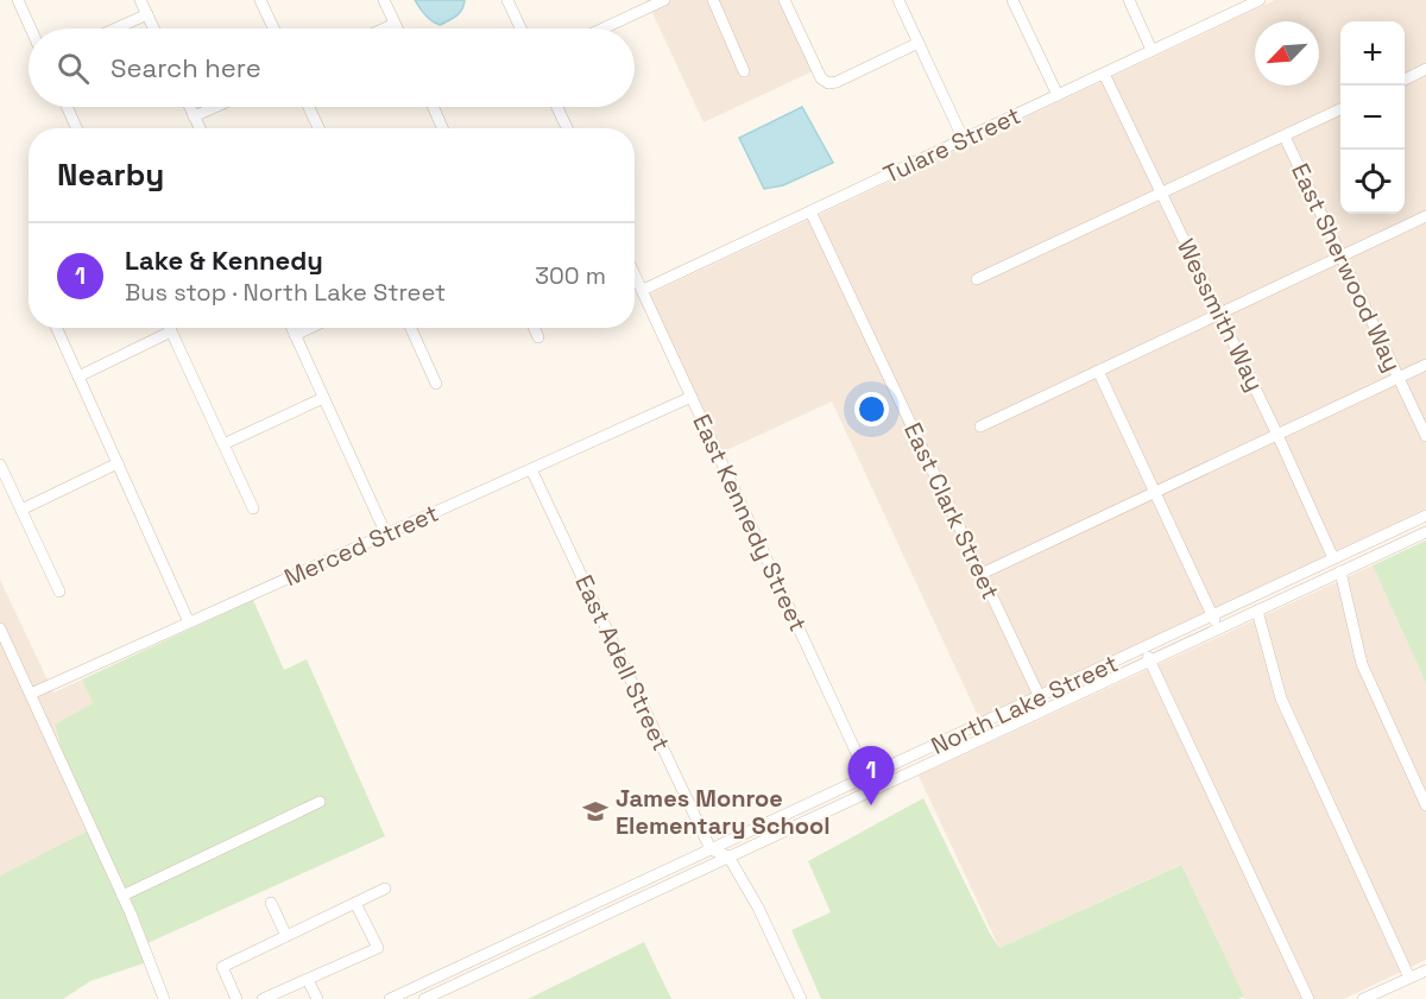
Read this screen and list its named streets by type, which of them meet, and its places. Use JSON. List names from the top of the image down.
{
  "streets": {
    "street": [
      "Tulare Street",
      "East Sherwood Way",
      "Wessmith Way",
      "East Clark Street",
      "East Kennedy Street",
      "Merced Street",
      "East Adell Street",
      "North Lake Street"
    ]
  },
  "crossings": [
    ["Tulare Street", "Wessmith Way"],
    ["Tulare Street", "East Clark Street"],
    ["Tulare Street", "East Kennedy Street"],
    ["Wessmith Way", "North Lake Street"],
    ["East Clark Street", "North Lake Street"],
    ["East Kennedy Street", "Merced Street"],
    ["East Kennedy Street", "North Lake Street"],
    ["Merced Street", "East Adell Street"],
    ["East Adell Street", "North Lake Street"]
  ],
  "places": {
    "school or university": ["James Monroe Elementary School"]
  },
  "north": "bottom left",
  "page": {
    "map_buttons": ["+", "−"],
    "search": "Search here",
    "heading": "Nearby",
    "list": [
      {
        "mark": "1",
        "name": "Lake & Kennedy",
        "note": "Bus stop · North Lake Street",
        "value": "300 m"
      }
    ],
    "pins": "1"
  }
}
